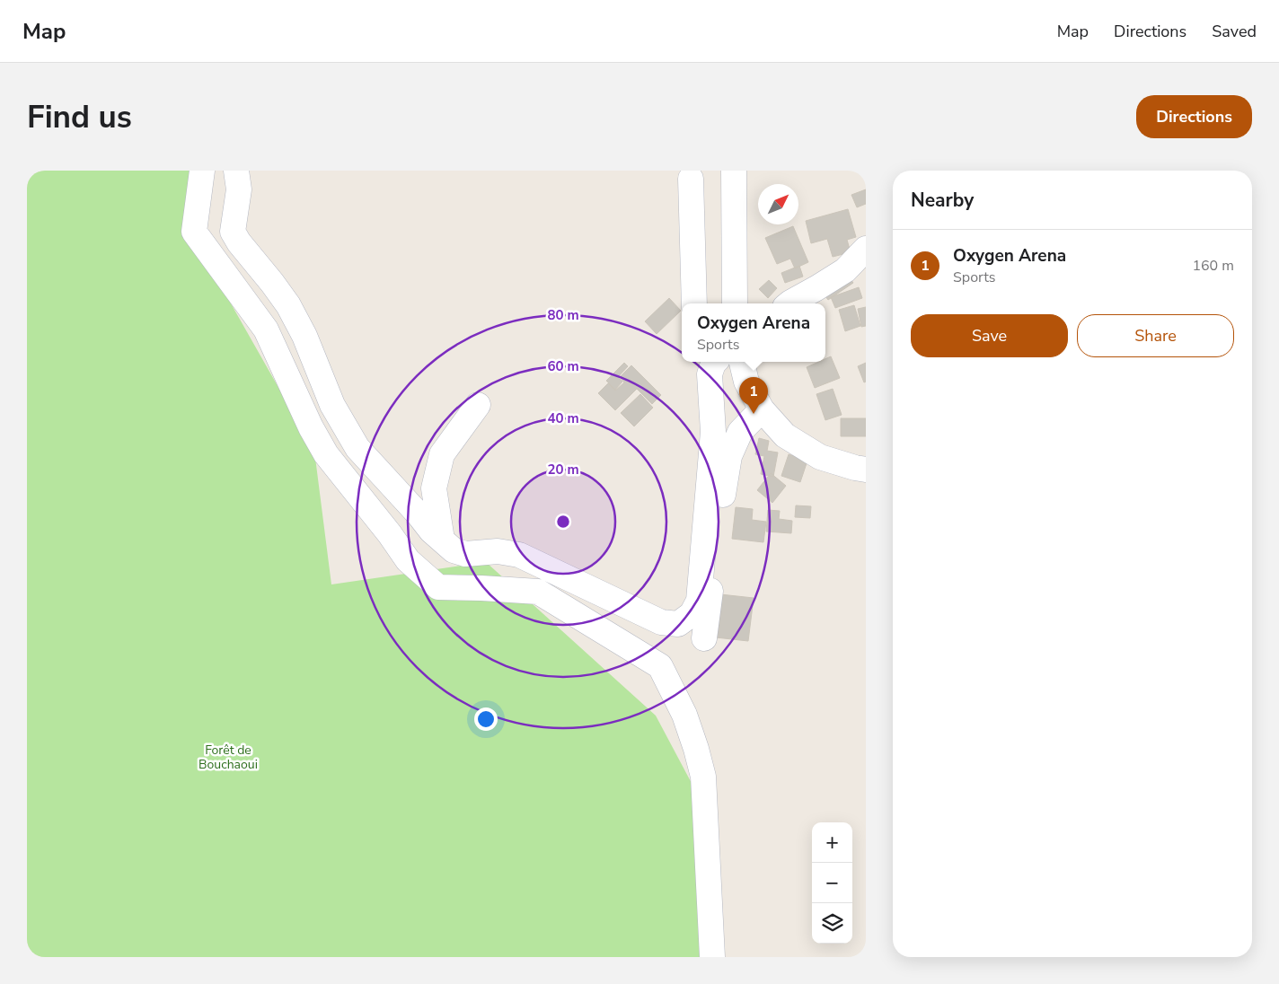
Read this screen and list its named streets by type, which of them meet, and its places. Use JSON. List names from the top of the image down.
{
  "parks": ["Forêt de Bouchaoui"],
  "north": "top right",
  "page": {
    "header": "Map",
    "nav": ["Map", "Directions", "Saved"],
    "buttons": [
      "Directions",
      ["Save", "Share"]
    ],
    "title": "Find us",
    "heading": "Nearby",
    "list": [
      {
        "mark": "1",
        "name": "Oxygen Arena",
        "note": "Sports",
        "value": "160 m"
      }
    ],
    "popup": ["Oxygen Arena", "Sports"],
    "pins": "1",
    "map_buttons": ["+", "−"]
  },
  "rings": [
    "80 m",
    "60 m",
    "40 m",
    "20 m"
  ]
}
